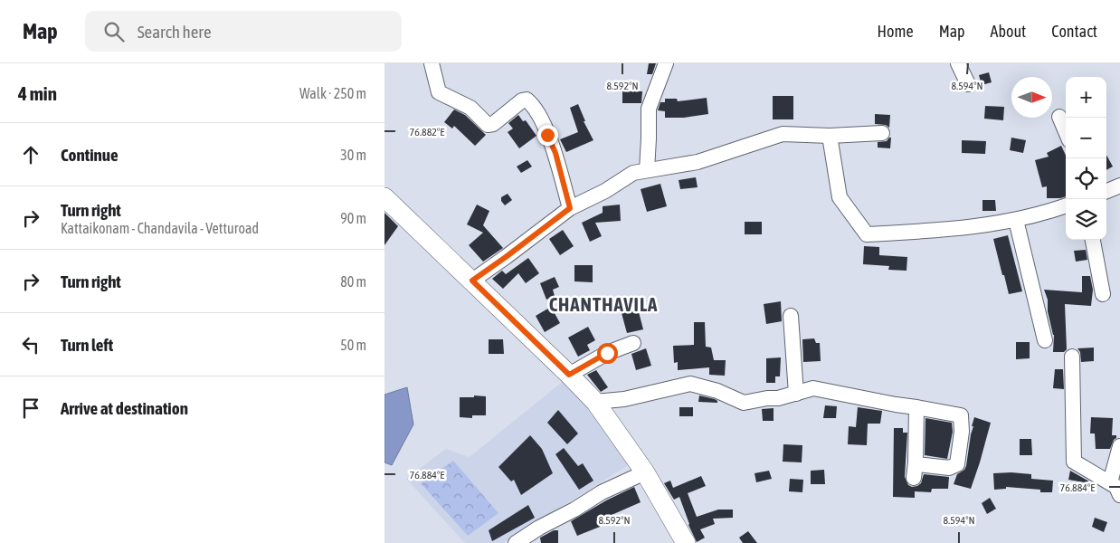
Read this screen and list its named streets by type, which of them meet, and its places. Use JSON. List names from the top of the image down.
{
  "districts": ["CHANTHAVILA"],
  "north": "right",
  "page": {
    "header": "Map",
    "search": "Search here",
    "nav": [
      "Home",
      "Map",
      "About",
      "Contact"
    ],
    "heading": ["4 min", "Walk · 250 m"],
    "map_buttons": ["+", "−"],
    "list": [
      ["Continue", "30 m"],
      ["Turn right", "Kattaikonam - Chandavila - Vetturoad", "90 m"],
      ["Turn right", "80 m"],
      ["Turn left", "50 m"],
      "Arrive at destination"
    ]
  },
  "coordinates": [
    "8.592°N",
    "8.594°N",
    "76.882°E",
    "76.884°E"
  ]
}
